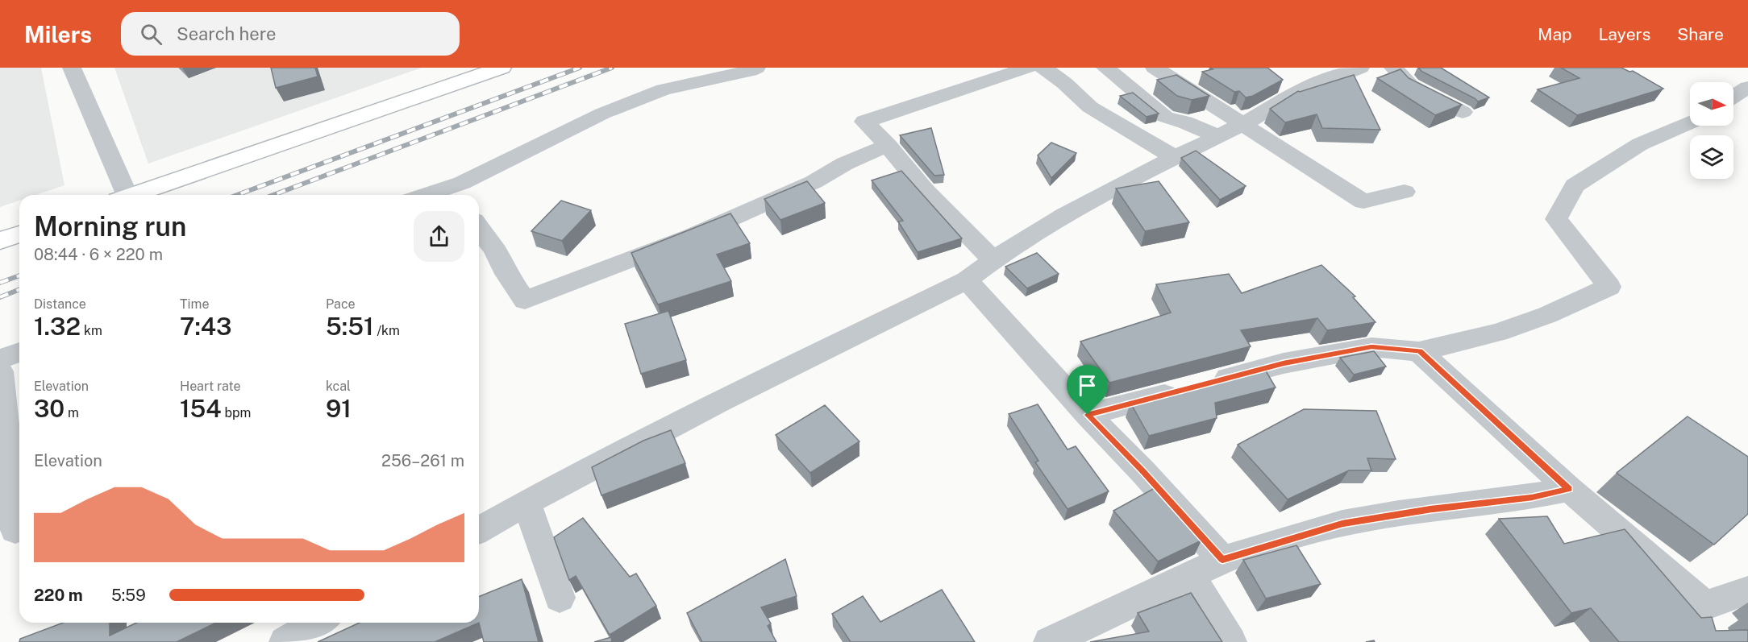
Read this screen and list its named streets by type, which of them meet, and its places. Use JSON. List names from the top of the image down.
{
  "north": "right",
  "page": {
    "header": "Milers",
    "search": "Search here",
    "nav": ["Map", "Layers", "Share"],
    "heading": ["Morning run", "08:44 · 6 × 220 m"],
    "stats": [
      ["Distance", "1.32 km"],
      ["Time", "7:43"],
      ["Pace", "5:51 /km"],
      ["Elevation", "30 m"],
      ["Heart rate", "154 bpm"],
      ["kcal", "91"]
    ],
    "chart": ["Elevation", "256–261 m"],
    "list": [
      {
        "name": "220 m",
        "note": "5:59"
      }
    ]
  }
}
